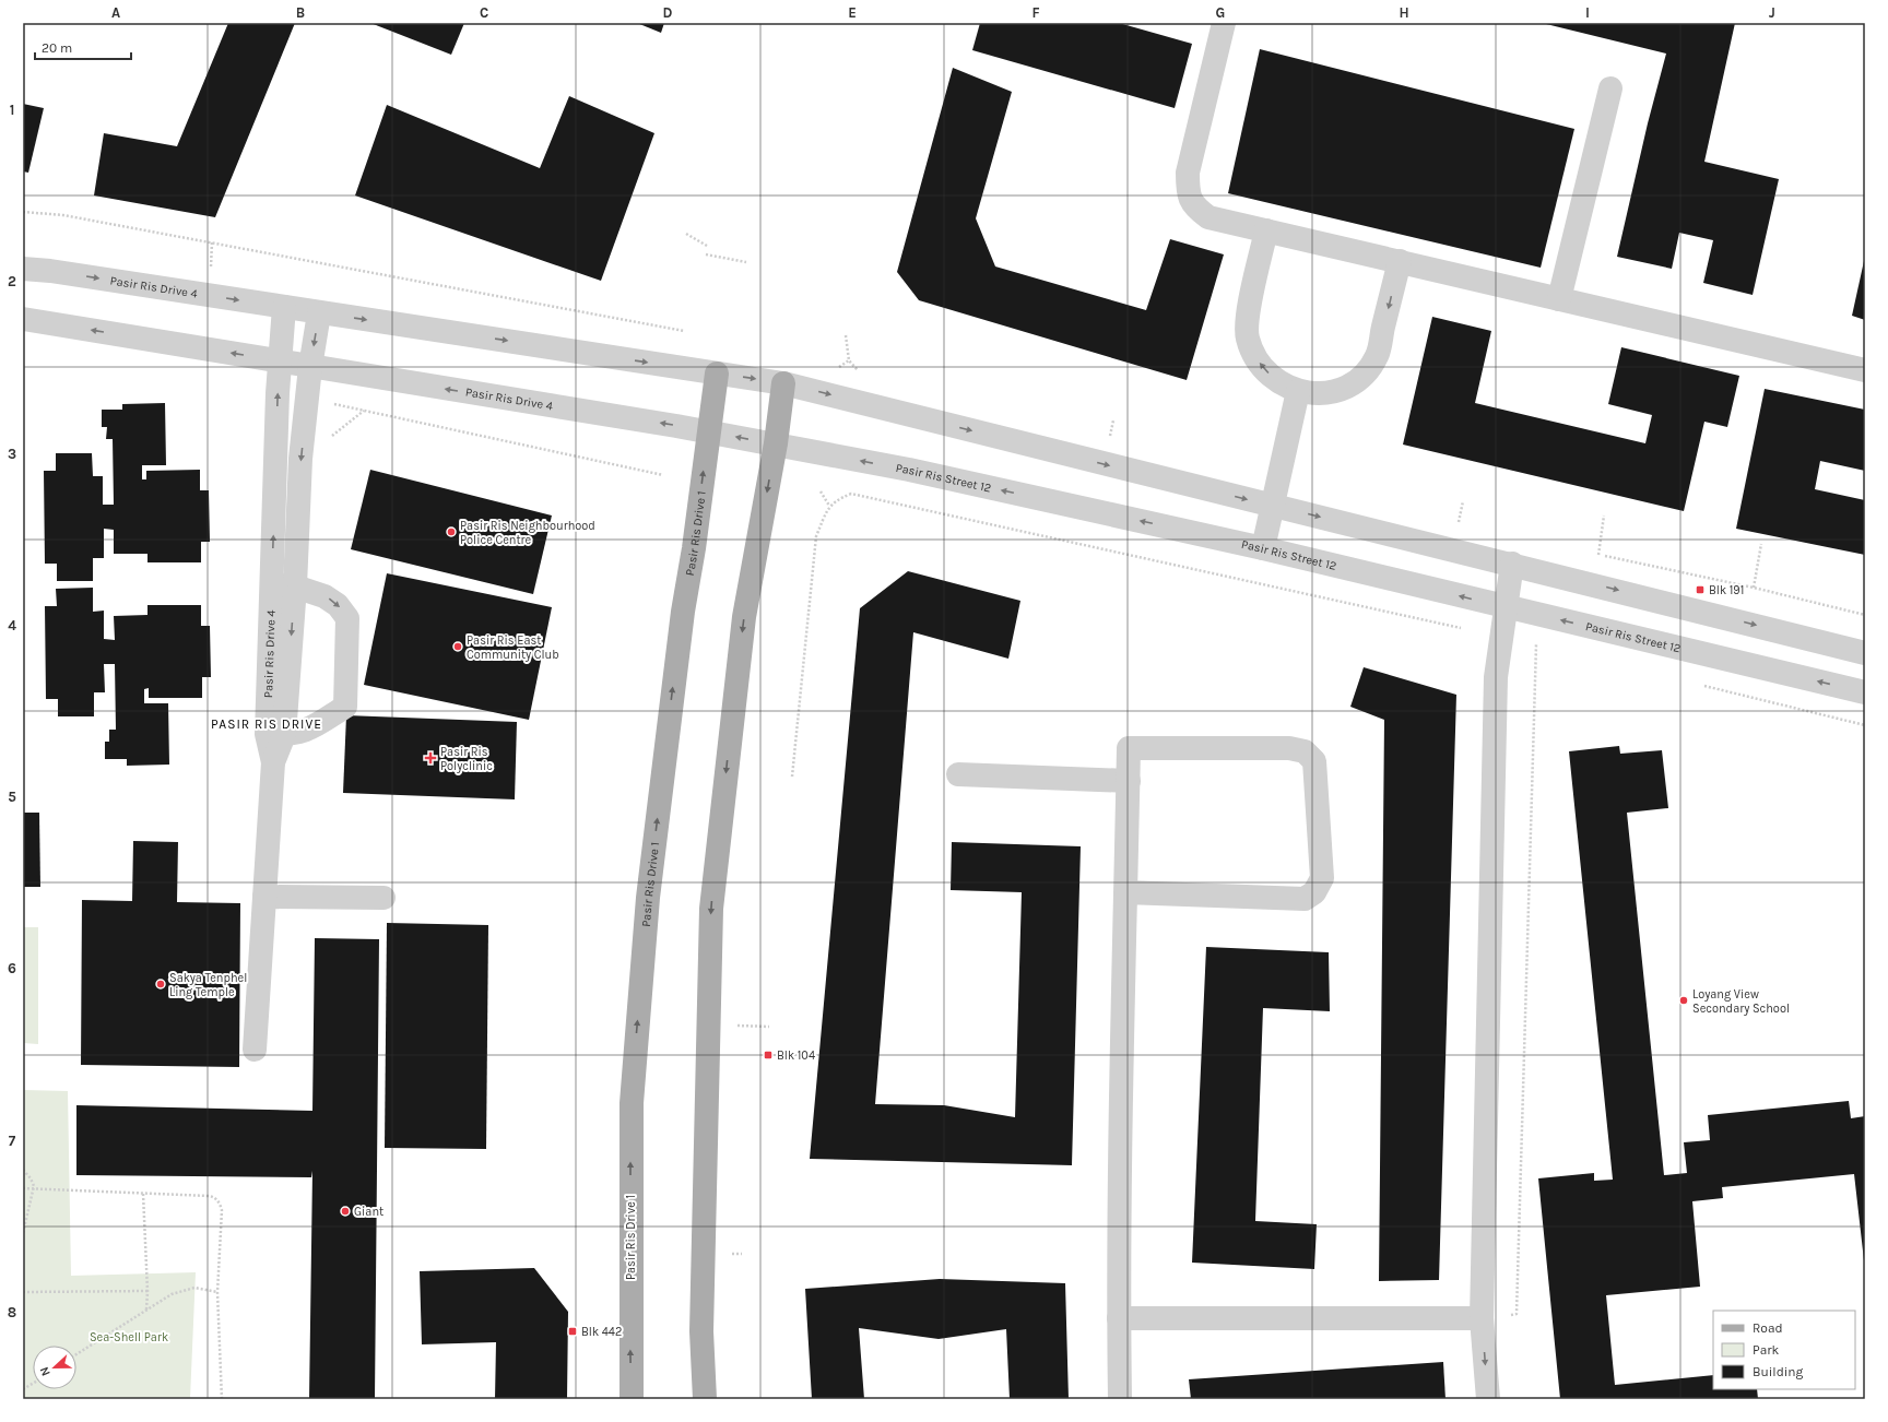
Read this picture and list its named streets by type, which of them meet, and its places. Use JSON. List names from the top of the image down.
{
  "streets": {
    "main road": ["Pasir Ris Drive 1"],
    "street": ["Pasir Ris Drive 4", "Pasir Ris Street 12"]
  },
  "crossings": [
    ["Pasir Ris Drive 4", "Pasir Ris Street 12"],
    ["Pasir Ris Drive 4", "Pasir Ris Drive 1"],
    ["Pasir Ris Street 12", "Pasir Ris Drive 1"]
  ],
  "districts": ["PASIR RIS DRIVE"],
  "parks": ["Sea-Shell Park"],
  "places": {
    "other": [
      "Pasir Ris Neighbourhood Police Centre",
      "Pasir Ris East Community Club",
      "Sakya Tenphel Ling Temple",
      "Loyang View Secondary School",
      "Giant"
    ],
    "transit": ["Blk 191", "Blk 104", "Blk 442"],
    "health": ["Pasir Ris Polyclinic"]
  },
  "legend": ["Road", "Park", "Building"],
  "scale_bar": "20 m",
  "north": "left",
  "grid": {
    "columns": [
      "A",
      "B",
      "C",
      "D",
      "E",
      "F",
      "G",
      "H",
      "I",
      "J"
    ],
    "rows": [
      "1",
      "2",
      "3",
      "4",
      "5",
      "6",
      "7",
      "8"
    ]
  }
}
